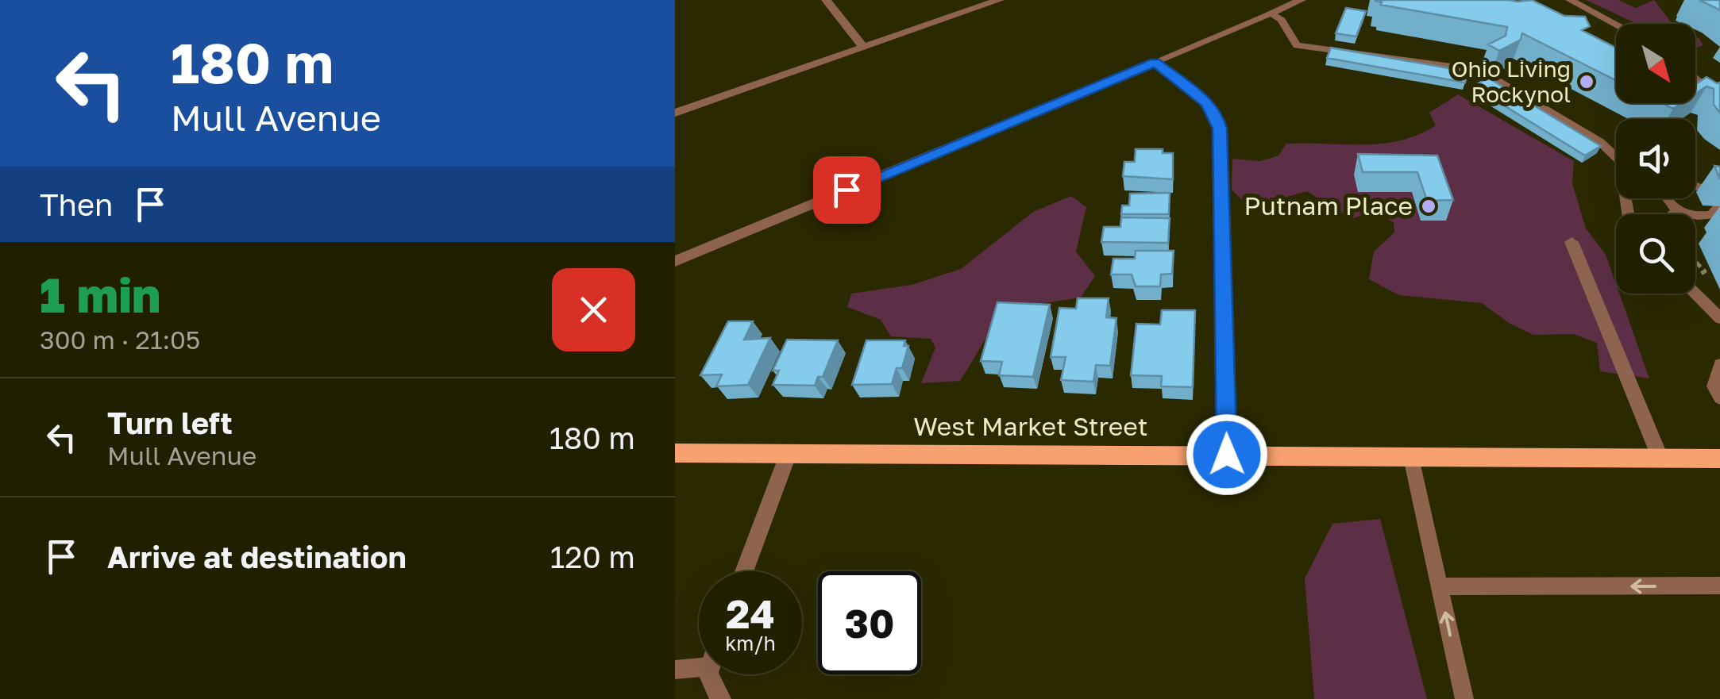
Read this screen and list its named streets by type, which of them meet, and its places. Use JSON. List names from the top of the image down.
{
  "streets": {
    "main road": ["West Market Street"]
  },
  "places": ["Ohio Living Rockynol", "Putnam Place"],
  "north": "bottom right",
  "page": {
    "turn": ["180 m", "Mull Avenue"],
    "then": "Then",
    "heading": ["1 min", "300 m · 21:05"],
    "list": [
      {
        "name": "Turn left",
        "note": "Mull Avenue",
        "value": "180 m"
      },
      {
        "name": "Arrive at destination",
        "value": "120 m"
      }
    ],
    "speed": "24 km/h",
    "limit": "30"
  }
}
